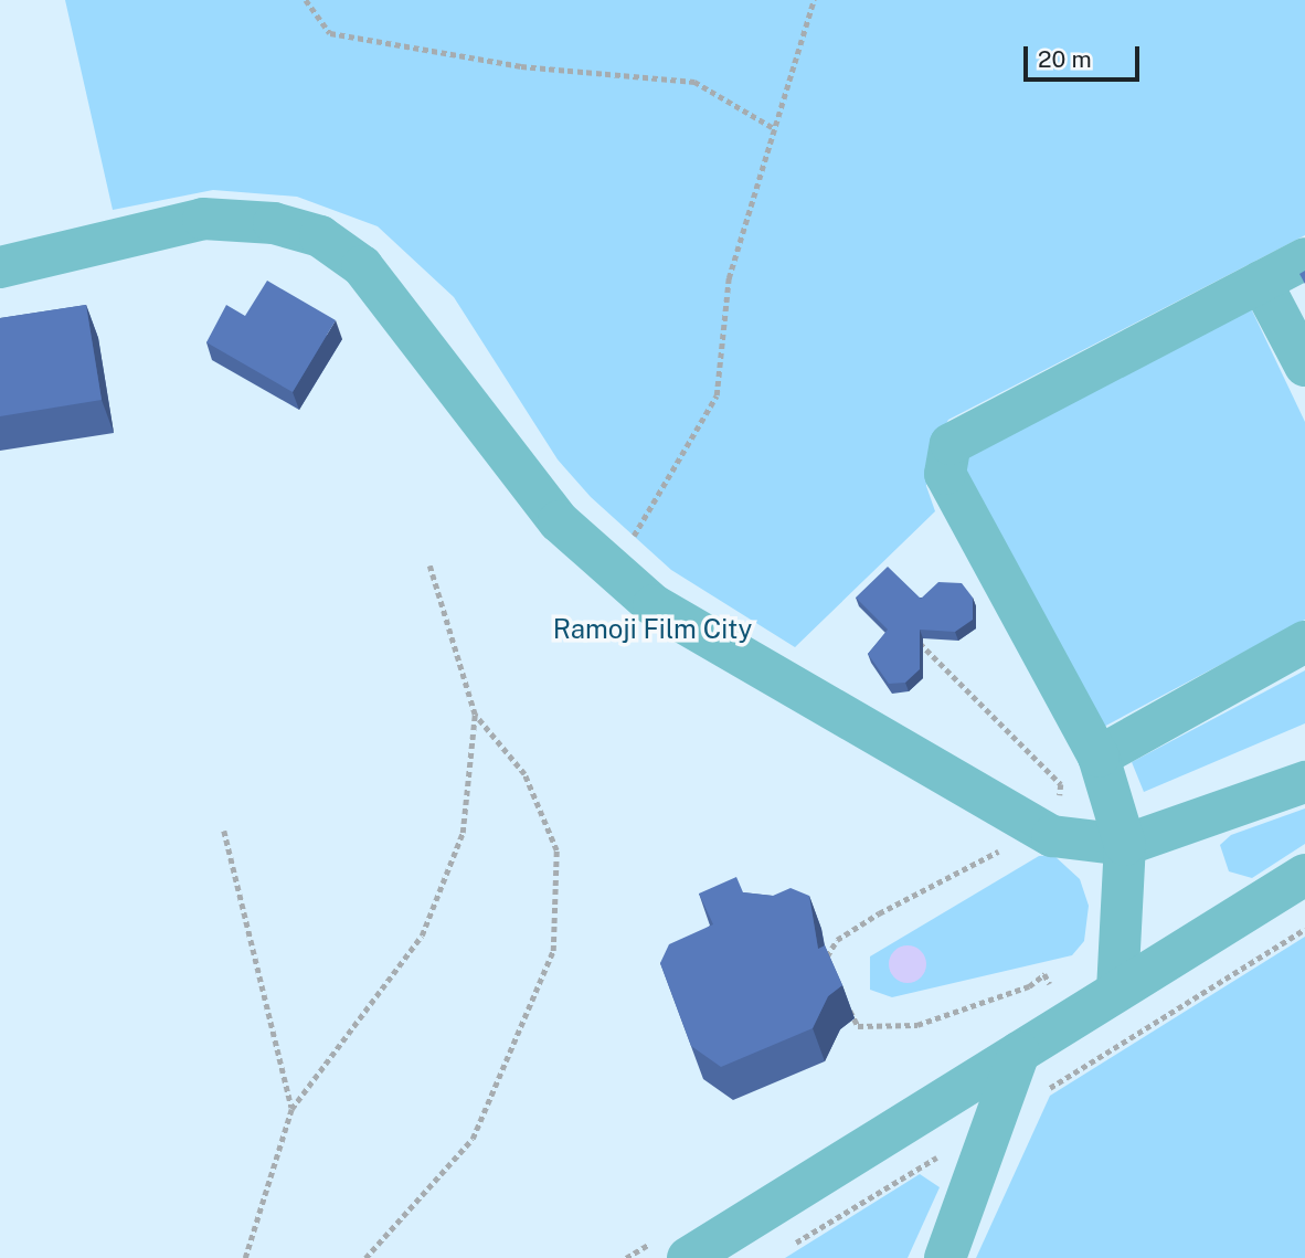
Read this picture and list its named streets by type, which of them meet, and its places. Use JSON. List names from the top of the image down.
{
  "parks": ["Ramoji Film City"],
  "scale_bar": "20 m"
}
